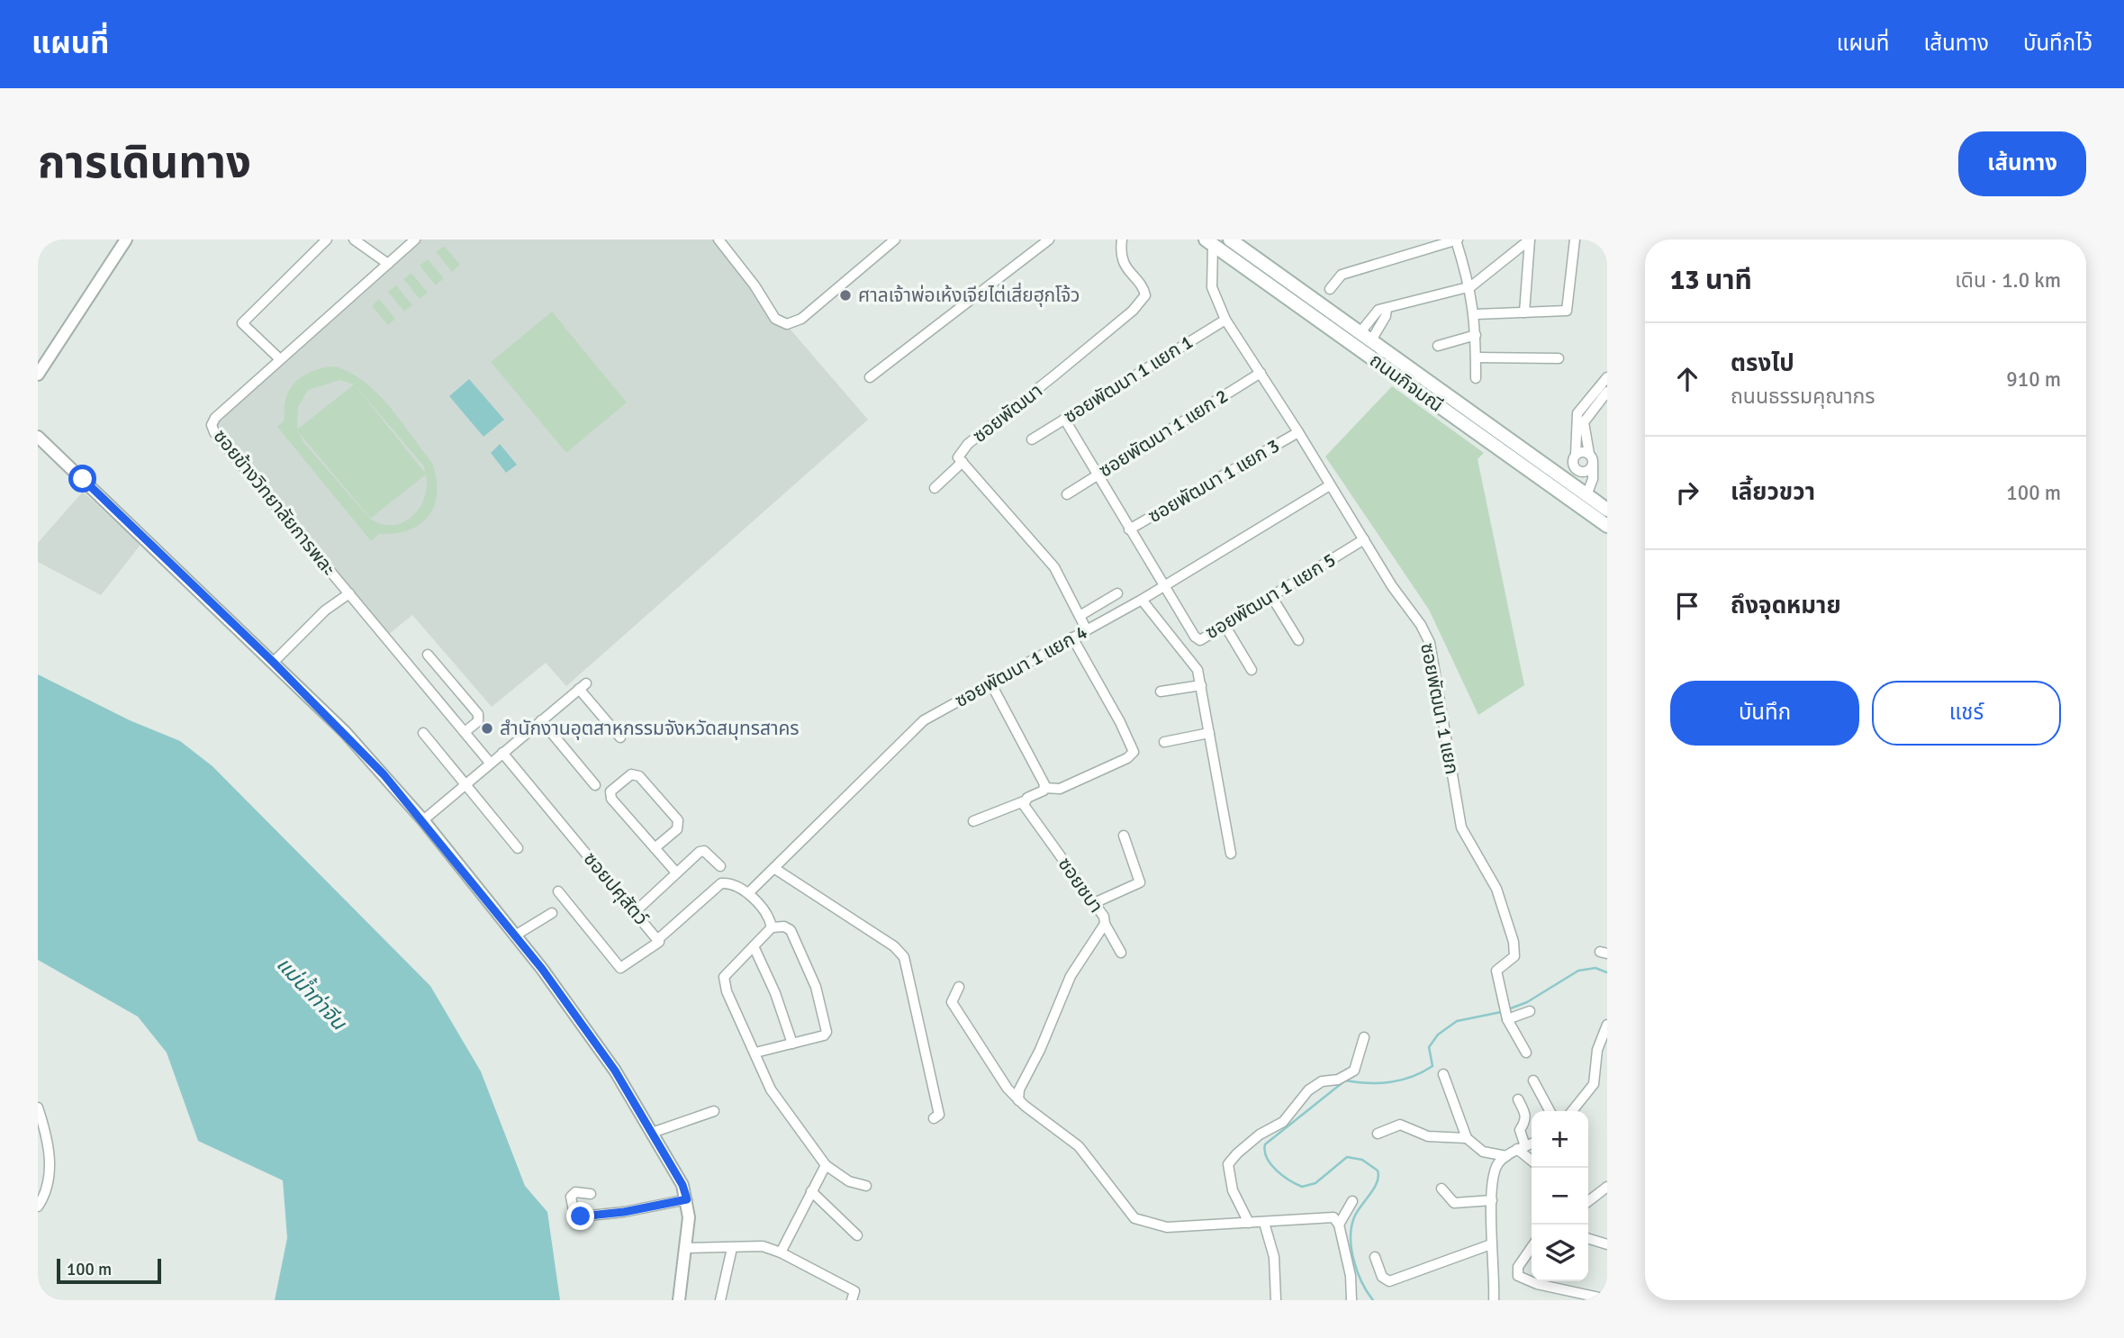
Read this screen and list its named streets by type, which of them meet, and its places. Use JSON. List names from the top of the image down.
{
  "streets": {
    "main road": ["ถนนกิจมณี"],
    "street": [
      "ซอยพัฒนา 1 แยก 1",
      "ซอยพัฒนา",
      "ซอยพัฒนา 1 แยก 2",
      "ซอยพัฒนา 1 แยก 3",
      "ซอยข้างวิทยาลัยการพละ",
      "ซอยพัฒนา 1 แยก 5",
      "ซอยพัฒนา 1 แยก 4",
      "ซอยพัฒนา 1 แยก",
      "ซอยชบา",
      "ซอยปศุสัตว์"
    ]
  },
  "crossings": [
    ["ซอยพัฒนา 1 แยก 1", "ซอยพัฒนา 1 แยก"],
    ["ถนนกิจมณี", "ซอยพัฒนา 1 แยก"],
    ["ซอยพัฒนา", "ซอยพัฒนา 1 แยก 4"],
    ["ซอยพัฒนา 1 แยก 2", "ซอยพัฒนา 1 แยก"],
    ["ซอยพัฒนา 1 แยก 3", "ซอยพัฒนา 1 แยก"],
    ["ซอยพัฒนา 1 แยก 5", "ซอยพัฒนา 1 แยก 4"],
    ["ซอยพัฒนา 1 แยก 5", "ซอยพัฒนา 1 แยก"],
    ["ซอยพัฒนา 1 แยก 4", "ซอยพัฒนา 1 แยก"]
  ],
  "water": ["แม่น้ำท่าจีน"],
  "places": ["ศาลเจ้าพ่อเห้งเจียไต่เสี่ยฮุกโจ้ว", "สำนักงานอุตสาหกรรมจังหวัดสมุทรสาคร"],
  "scale_bar": "100 m",
  "page": {
    "header": "แผนที่",
    "nav": ["แผนที่", "เส้นทาง", "บันทึกไว้"],
    "title": "การเดินทาง",
    "buttons": [
      "เส้นทาง",
      ["บันทึก", "แชร์"]
    ],
    "heading": ["13 นาที", "เดิน · 1.0 km"],
    "list": [
      ["ตรงไป", "ถนนธรรมคุณากร", "910 m"],
      ["เลี้ยวขวา", "100 m"],
      "ถึงจุดหมาย"
    ],
    "map_buttons": ["+", "−"],
    "scale": "100 m"
  }
}
